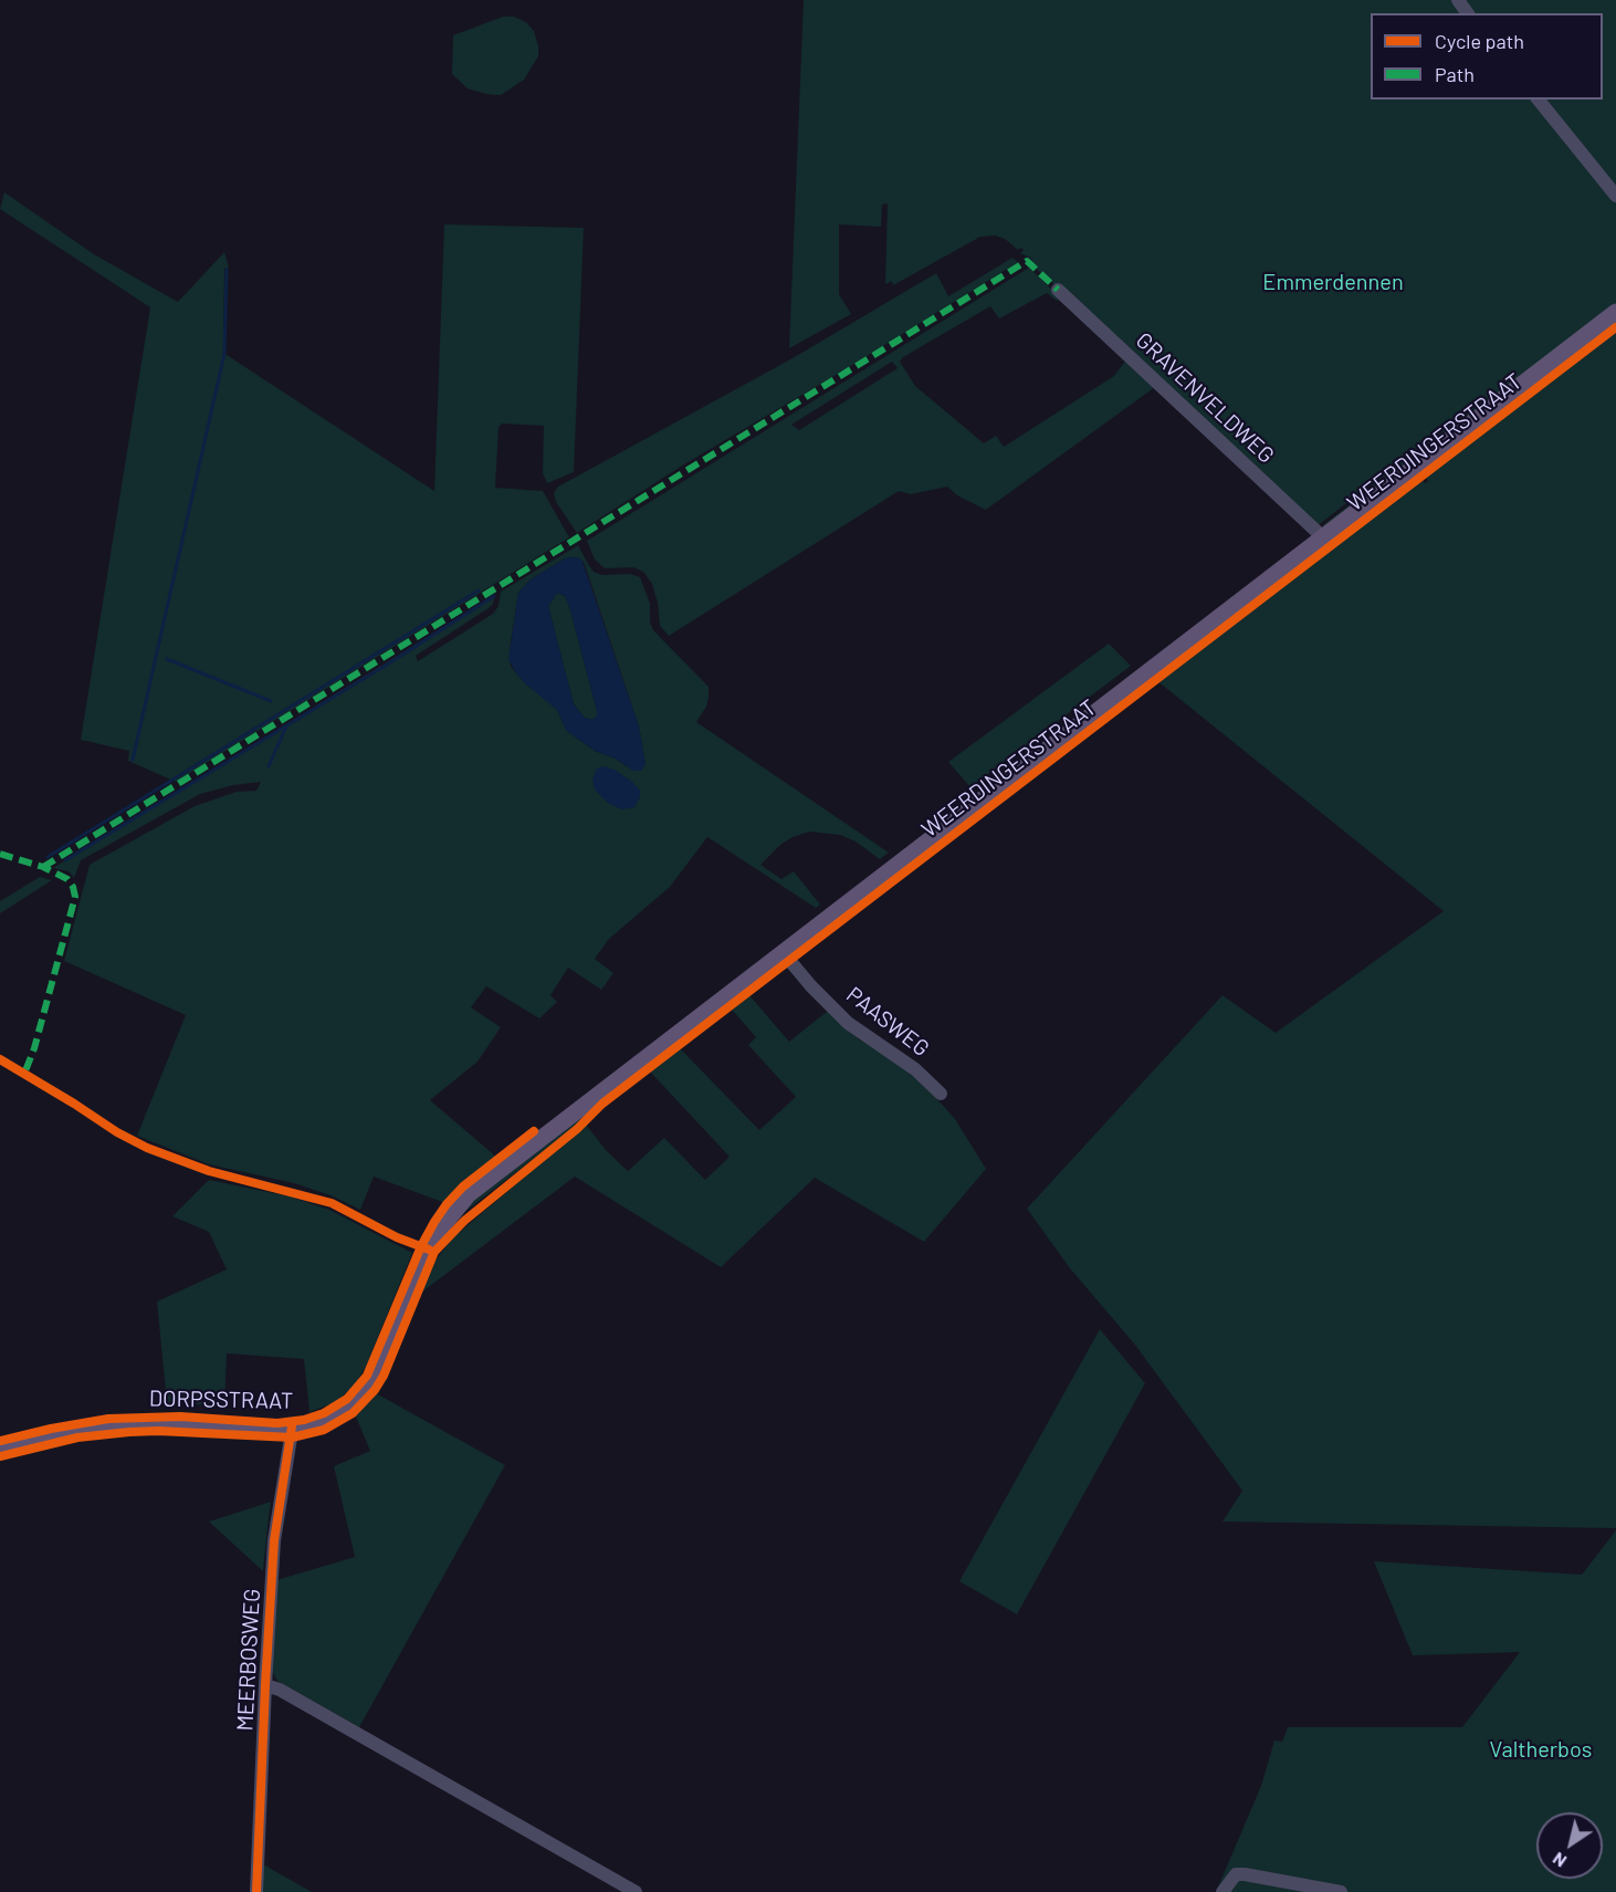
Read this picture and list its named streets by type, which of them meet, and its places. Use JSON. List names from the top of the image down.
{
  "streets": {
    "main road": ["WEERDINGERSTRAAT", "DORPSSTRAAT"],
    "street": ["GRAVENVELDWEG", "PAASWEG", "MEERBOSWEG"]
  },
  "crossings": [
    ["GRAVENVELDWEG", "WEERDINGERSTRAAT"],
    ["WEERDINGERSTRAAT", "PAASWEG"],
    ["WEERDINGERSTRAAT", "DORPSSTRAAT"],
    ["DORPSSTRAAT", "MEERBOSWEG"]
  ],
  "parks": ["Emmerdennen", "Valtherbos"],
  "legend": ["Cycle path", "Path"],
  "north": "bottom left"
}
